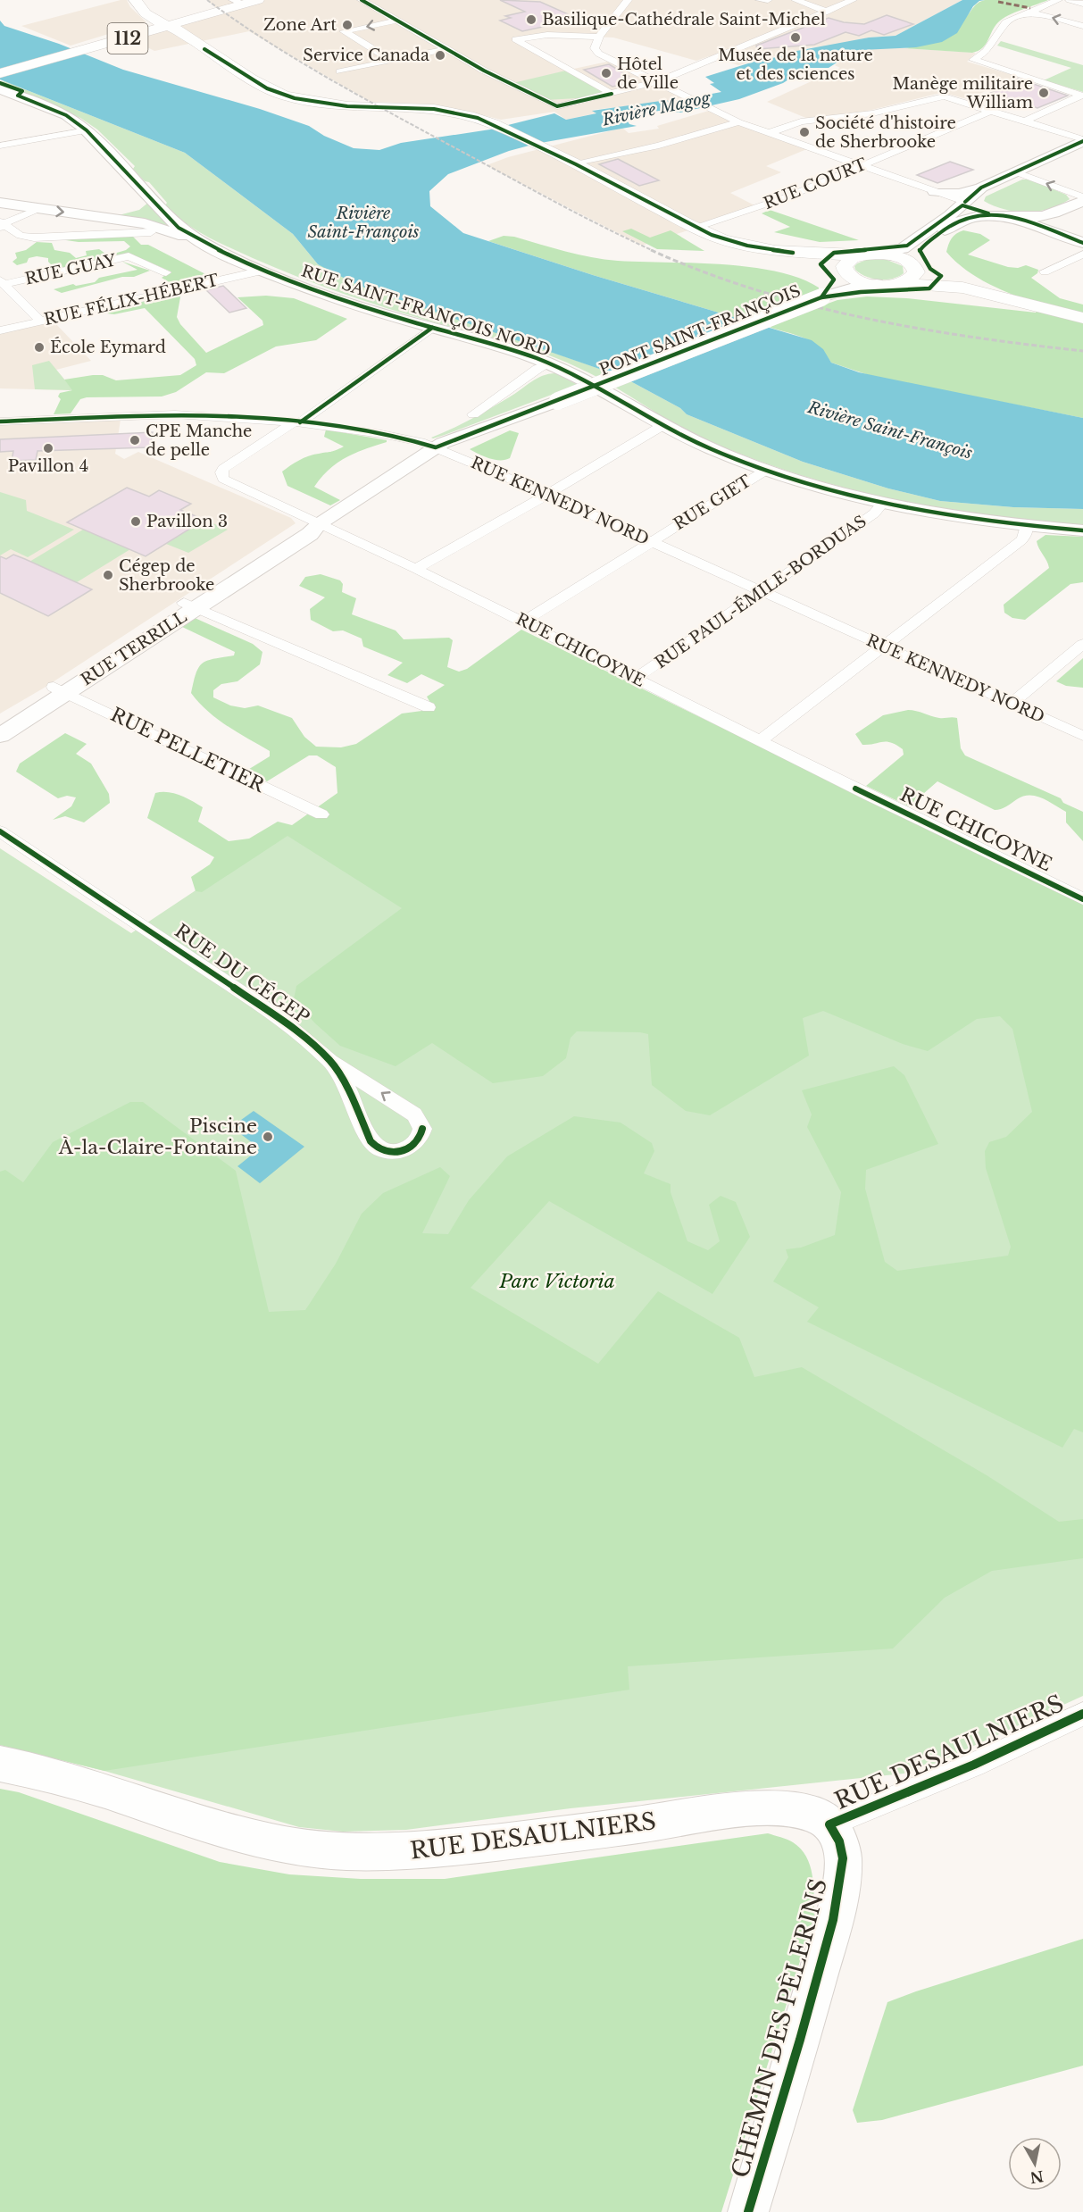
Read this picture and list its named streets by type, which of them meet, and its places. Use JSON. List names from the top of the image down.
{
  "streets": {
    "main road": ["112"],
    "street": [
      "RUE COURT",
      "RUE GUAY",
      "RUE FÉLIX-HÉBERT",
      "RUE SAINT-FRANÇOIS NORD",
      "PONT SAINT-FRANÇOIS",
      "RUE KENNEDY NORD",
      "RUE GIET",
      "RUE PAUL-ÉMILE-BORDUAS",
      "RUE TERRILL",
      "RUE CHICOYNE",
      "RUE PELLETIER",
      "RUE DU CÉGEP",
      "RUE DESAULNIERS",
      "CHEMIN DES PÈLERINS"
    ]
  },
  "crossings": [
    ["RUE FÉLIX-HÉBERT", "RUE SAINT-FRANÇOIS NORD"],
    ["RUE SAINT-FRANÇOIS NORD", "RUE GIET"],
    ["RUE SAINT-FRANÇOIS NORD", "RUE PAUL-ÉMILE-BORDUAS"],
    ["PONT SAINT-FRANÇOIS", "RUE TERRILL"],
    ["RUE KENNEDY NORD", "RUE GIET"],
    ["RUE KENNEDY NORD", "RUE PAUL-ÉMILE-BORDUAS"],
    ["RUE KENNEDY NORD", "RUE TERRILL"],
    ["RUE KENNEDY NORD", "RUE CHICOYNE"],
    ["RUE GIET", "RUE CHICOYNE"],
    ["RUE PAUL-ÉMILE-BORDUAS", "RUE CHICOYNE"],
    ["RUE TERRILL", "RUE CHICOYNE"],
    ["RUE TERRILL", "RUE PELLETIER"],
    ["RUE DESAULNIERS", "CHEMIN DES PÈLERINS"]
  ],
  "water": ["Rivière Magog", "Rivière Saint-François"],
  "parks": ["Parc Victoria"],
  "places": [
    "Basilique-Cathédrale Saint-Michel",
    "Zone Art",
    "Musée de la nature et des sciences",
    "Service Canada",
    "Hôtel de Ville",
    "Manège militaire William",
    "Société d'histoire de Sherbrooke",
    "École Eymard",
    "CPE Manche de pelle",
    "Pavillon 4",
    "Pavillon 3",
    "Cégep de Sherbrooke",
    "Piscine À-la-Claire-Fontaine"
  ],
  "north": "bottom"
}
